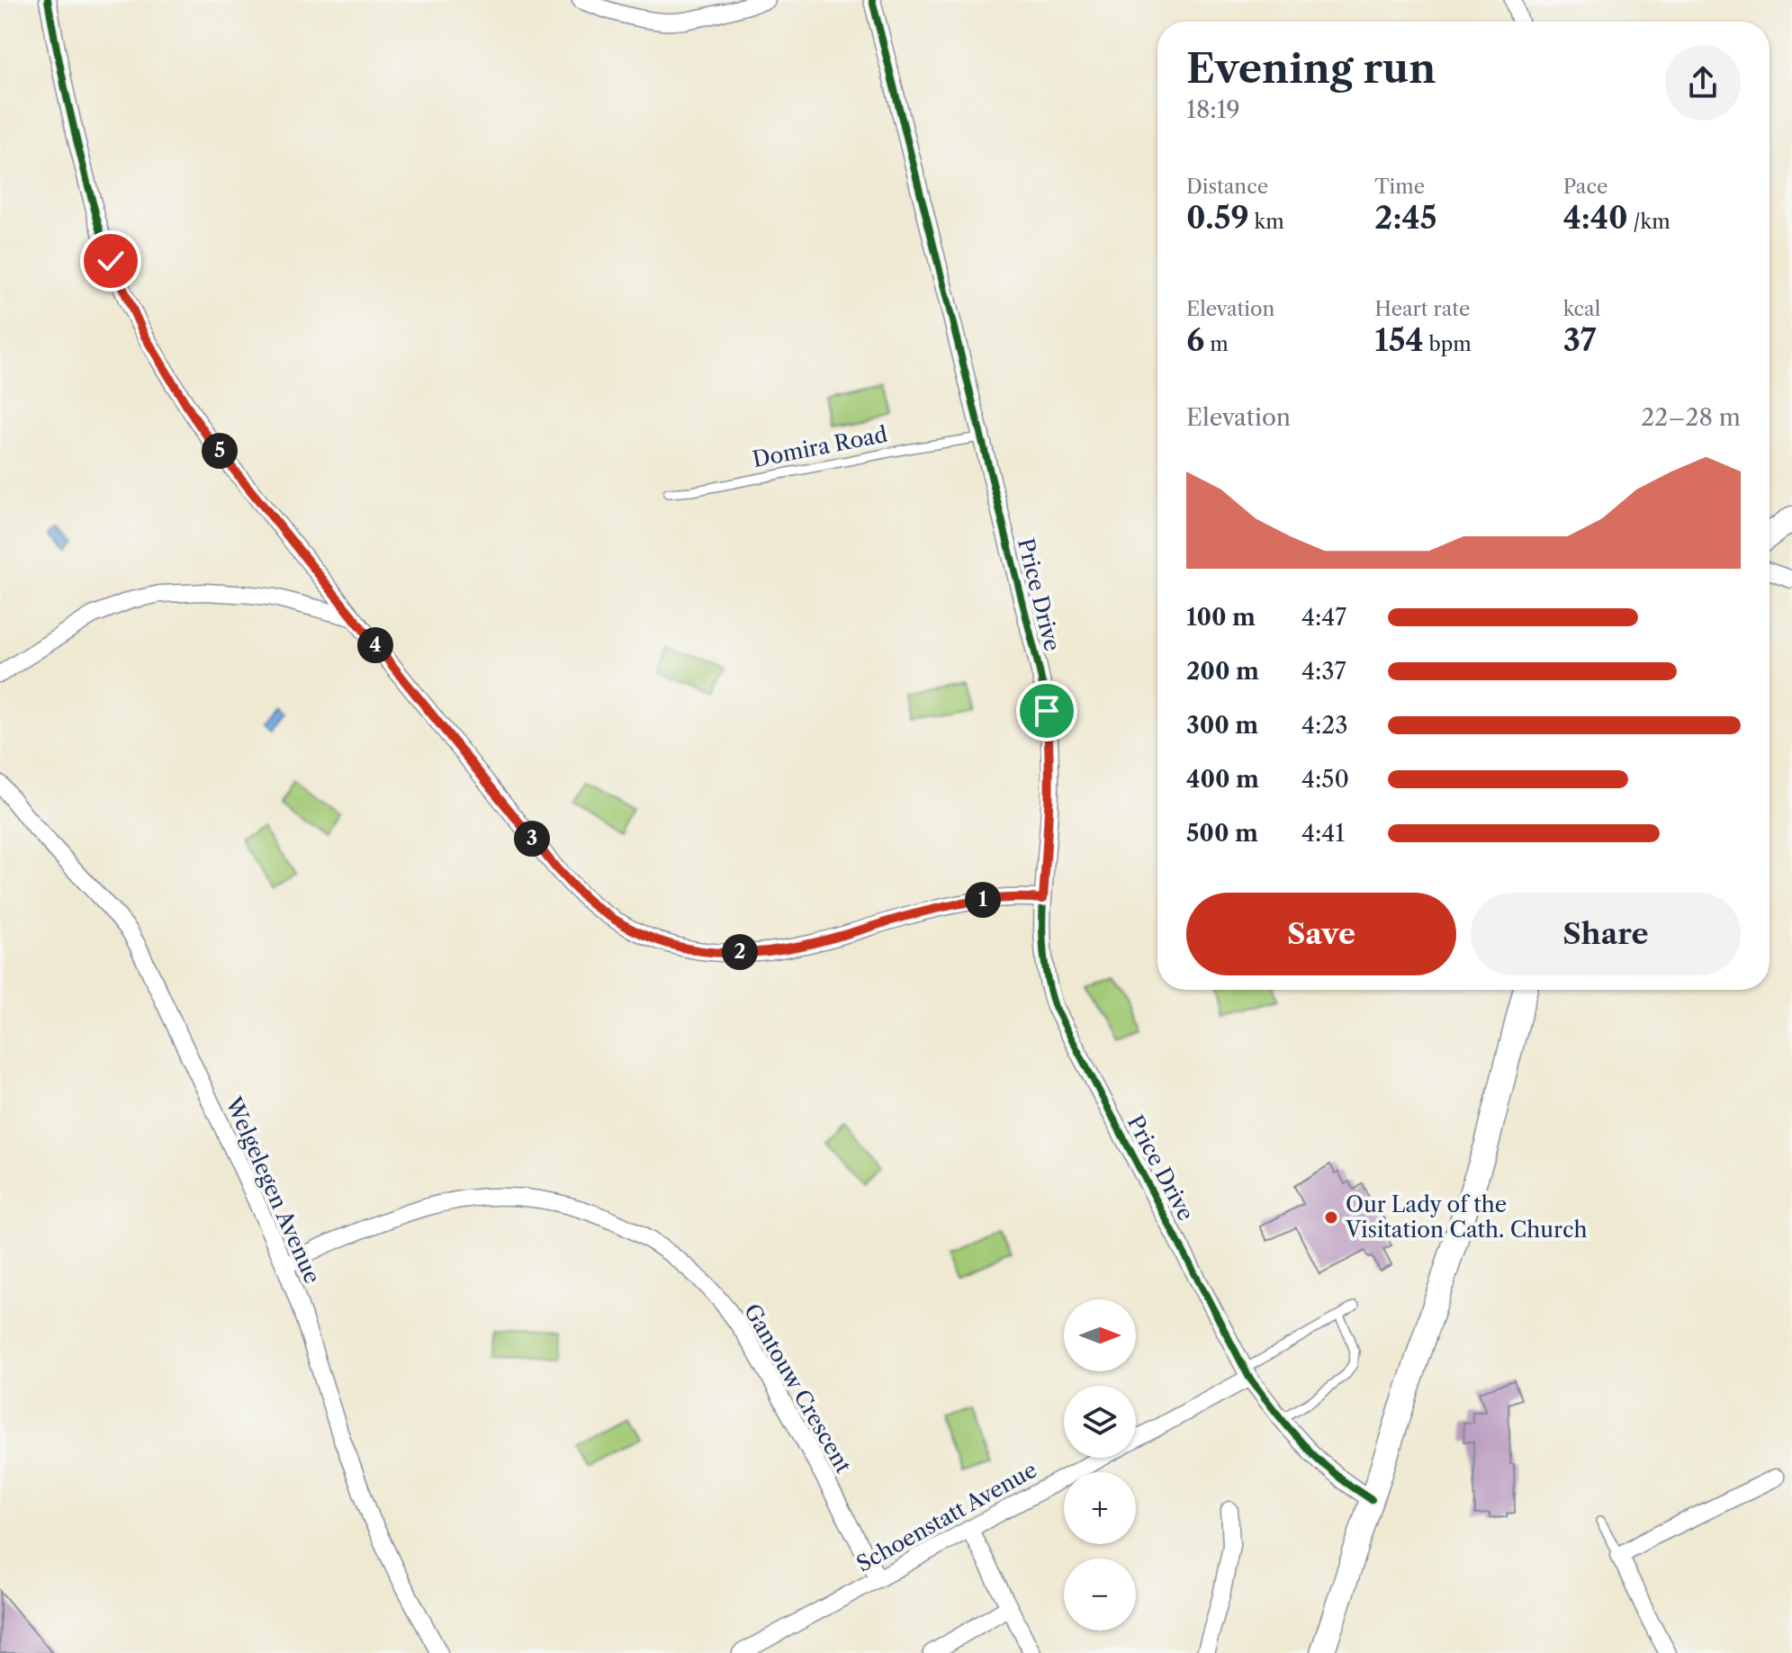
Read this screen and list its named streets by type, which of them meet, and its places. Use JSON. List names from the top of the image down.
{
  "streets": {
    "street": [
      "Price Drive",
      "Welgelegen Avenue",
      "Gantouw Crescent",
      "Schoenstatt Avenue"
    ],
    "lane": ["Domira Road"]
  },
  "crossings": [
    ["Domira Road", "Price Drive"],
    ["Price Drive", "Schoenstatt Avenue"],
    ["Welgelegen Avenue", "Gantouw Crescent"],
    ["Gantouw Crescent", "Schoenstatt Avenue"]
  ],
  "places": ["Our Lady of the Visitation Cath. Church"],
  "north": "right",
  "page": {
    "heading": ["Evening run", "18:19"],
    "stats": [
      ["Distance", "0.59 km"],
      ["Time", "2:45"],
      ["Pace", "4:40 /km"],
      ["Elevation", "6 m"],
      ["Heart rate", "154 bpm"],
      ["kcal", "37"]
    ],
    "chart": ["Elevation", "22–28 m"],
    "pins": [
      "5",
      "4",
      "3",
      "1",
      "2"
    ],
    "list": [
      {
        "name": "100 m",
        "note": "4:47"
      },
      {
        "name": "200 m",
        "note": "4:37"
      },
      {
        "name": "300 m",
        "note": "4:23"
      },
      {
        "name": "400 m",
        "note": "4:50"
      },
      {
        "name": "500 m",
        "note": "4:41"
      }
    ],
    "buttons": ["Save", "Share"],
    "map_buttons": ["+", "−"]
  }
}
